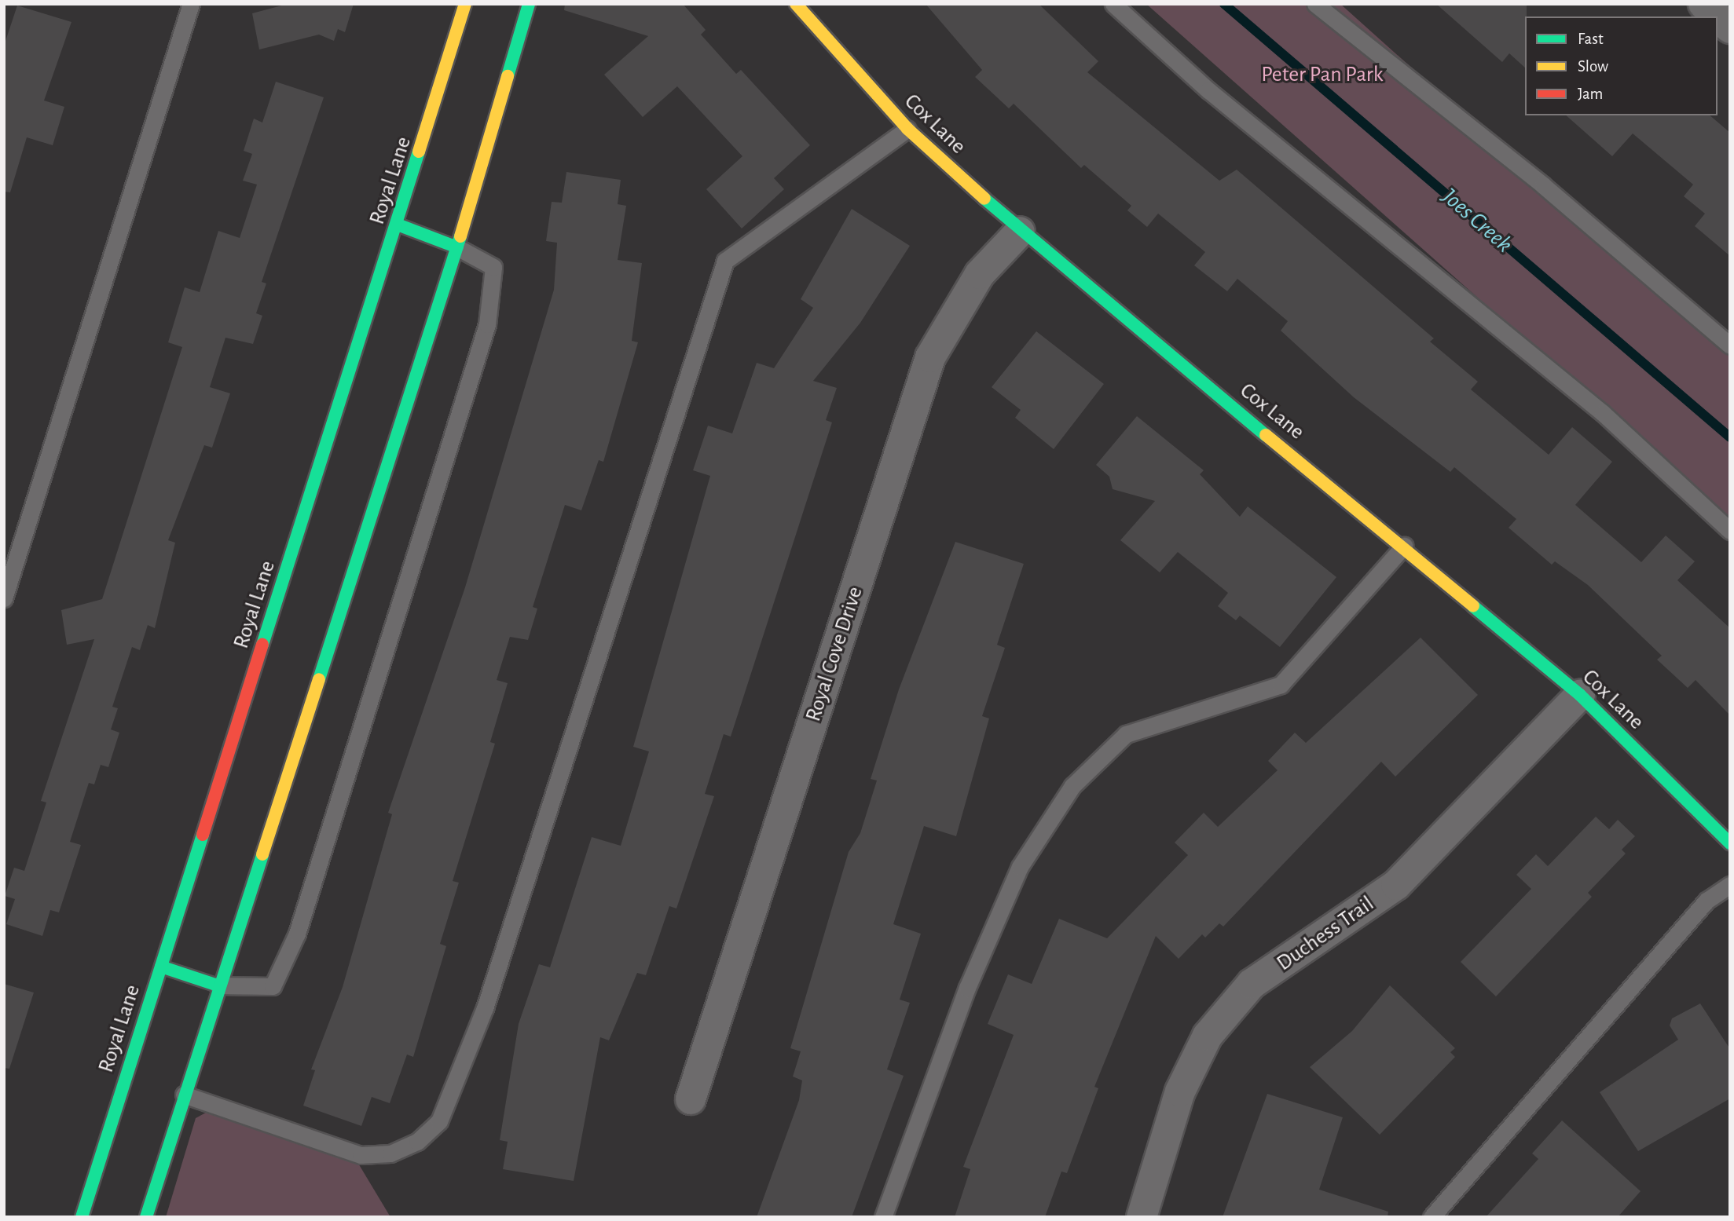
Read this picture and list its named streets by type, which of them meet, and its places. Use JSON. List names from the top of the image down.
{
  "streets": {
    "main road": ["Cox Lane", "Royal Lane"],
    "street": ["Royal Cove Drive", "Duchess Trail"]
  },
  "crossings": [
    ["Cox Lane", "Royal Cove Drive"],
    ["Cox Lane", "Duchess Trail"]
  ],
  "water": ["Joes Creek"],
  "parks": ["Peter Pan Park"],
  "legend": ["Fast", "Slow", "Jam"]
}
